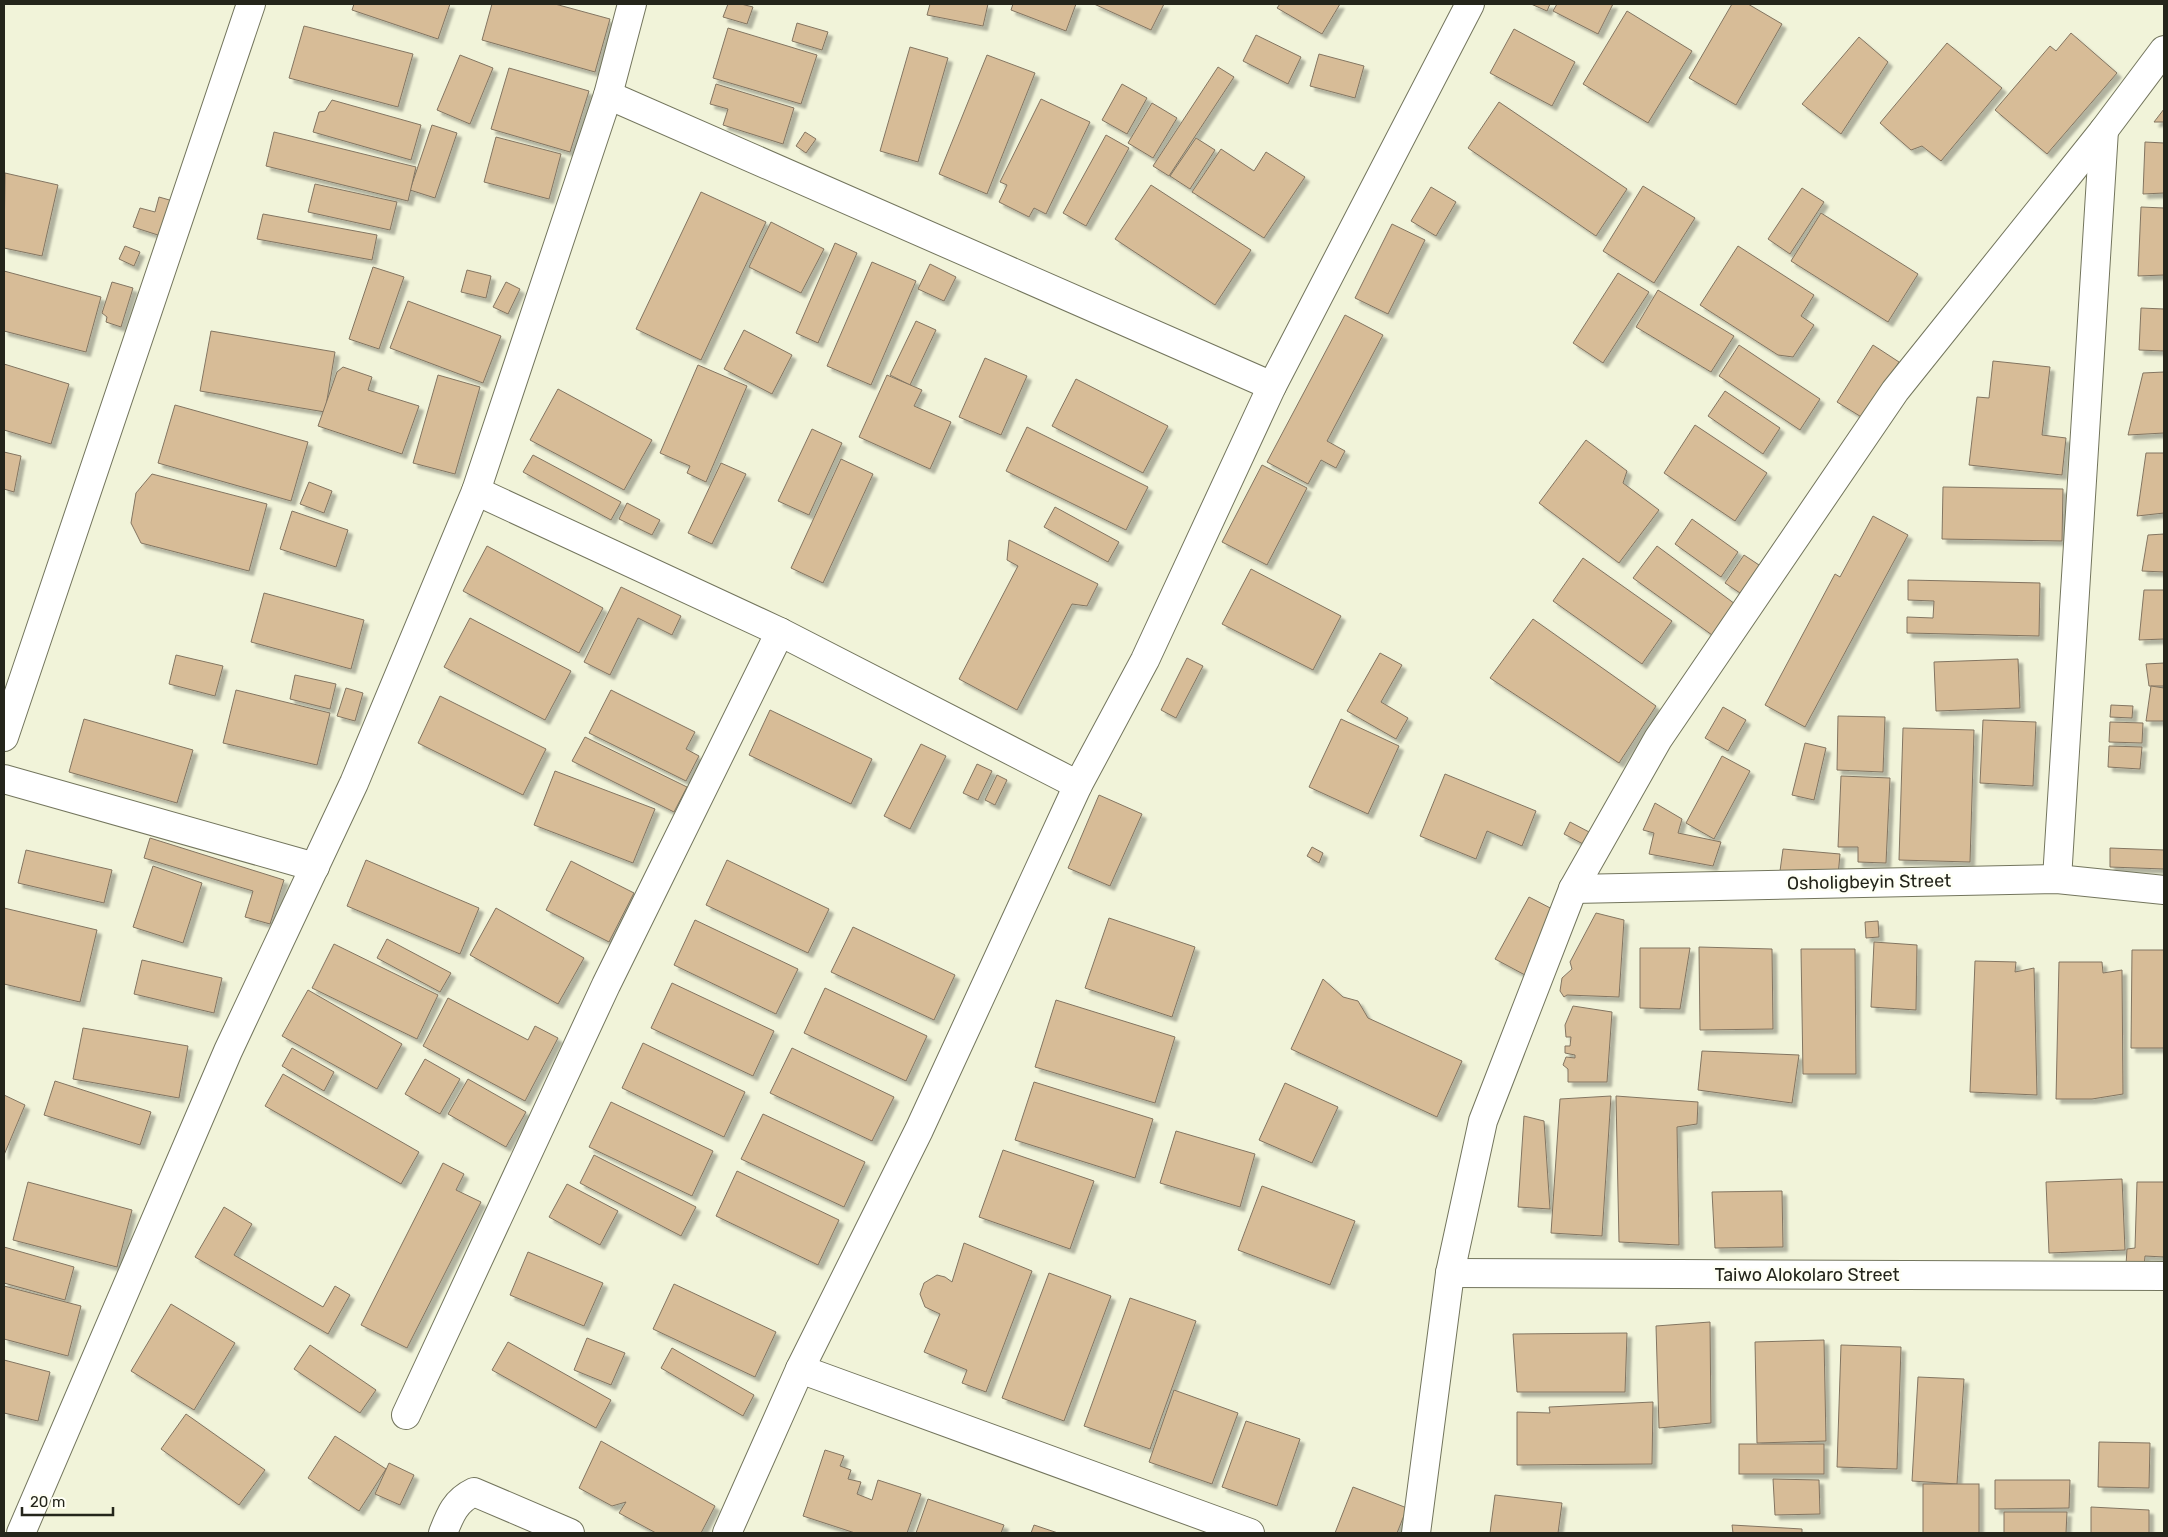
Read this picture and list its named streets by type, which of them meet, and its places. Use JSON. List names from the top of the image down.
{
  "streets": {
    "street": ["Osholigbeyin Street", "Taiwo Alokolaro Street"]
  },
  "scale_bar": "20 m"
}
